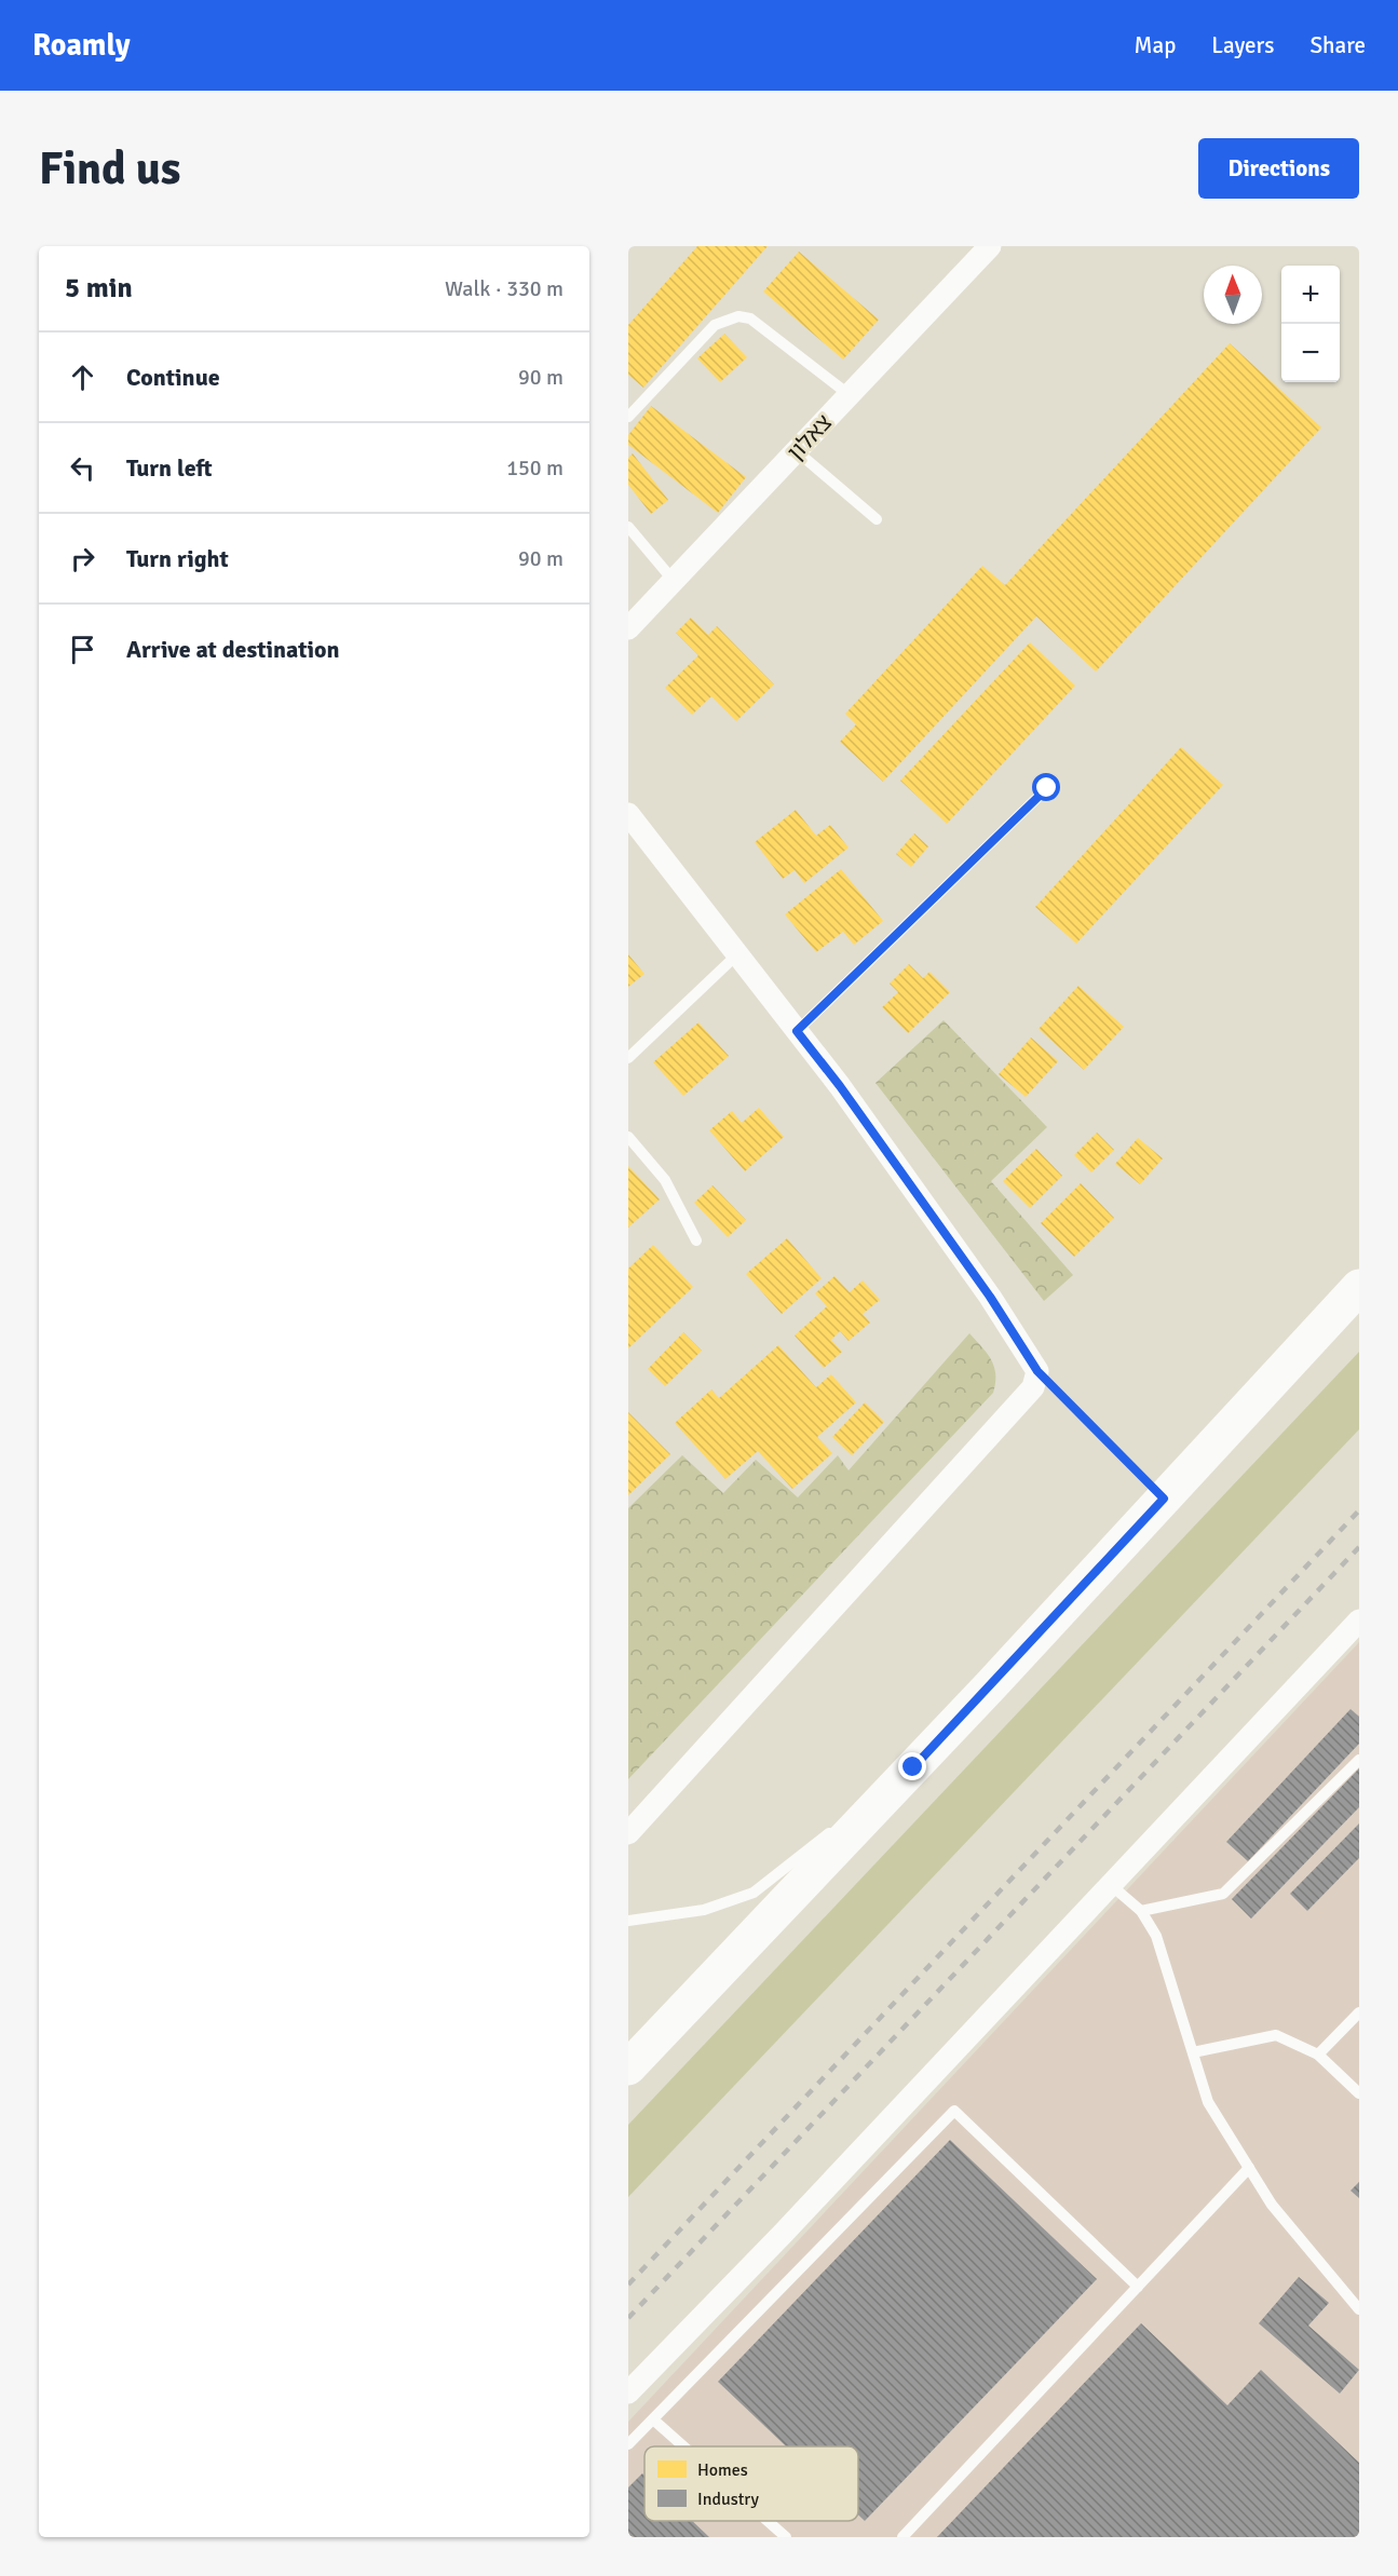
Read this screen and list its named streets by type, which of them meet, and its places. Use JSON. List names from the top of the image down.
{
  "streets": {
    "street": ["צאלון"]
  },
  "legend": ["Homes", "Industry"],
  "north": "top",
  "page": {
    "header": "Roamly",
    "nav": ["Map", "Layers", "Share"],
    "buttons": "Directions",
    "title": "Find us",
    "heading": ["5 min", "Walk · 330 m"],
    "map_buttons": ["+", "−"],
    "list": [
      ["Continue", "90 m"],
      ["Turn left", "150 m"],
      ["Turn right", "90 m"],
      "Arrive at destination"
    ]
  }
}
